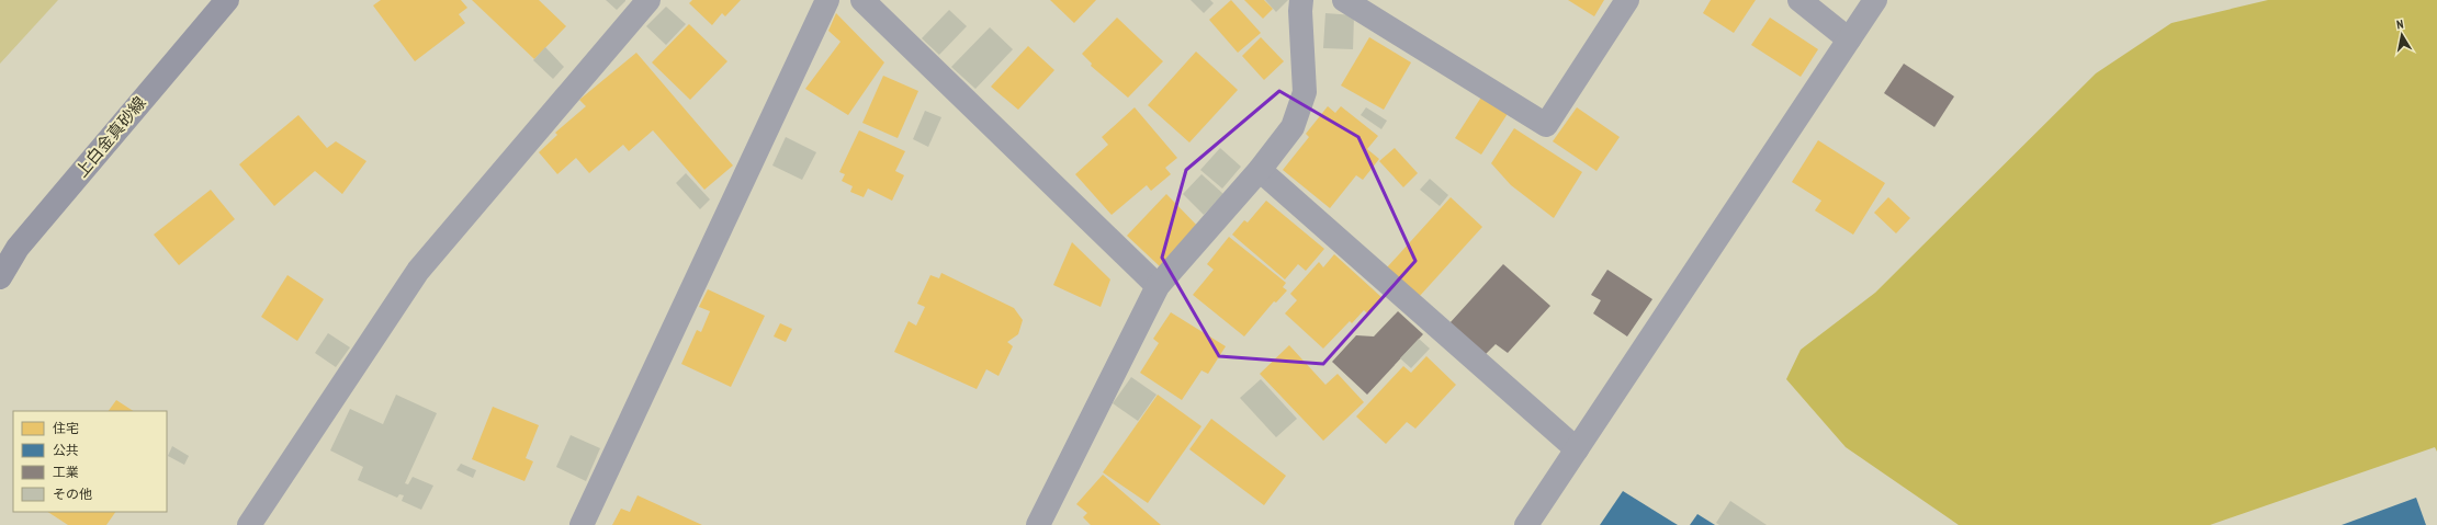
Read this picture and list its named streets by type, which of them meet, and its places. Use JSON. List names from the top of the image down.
{
  "streets": {
    "main road": ["上白金真砂線"]
  },
  "legend": [
    "住宅",
    "公共",
    "工業",
    "その他"
  ],
  "north": "top"
}
